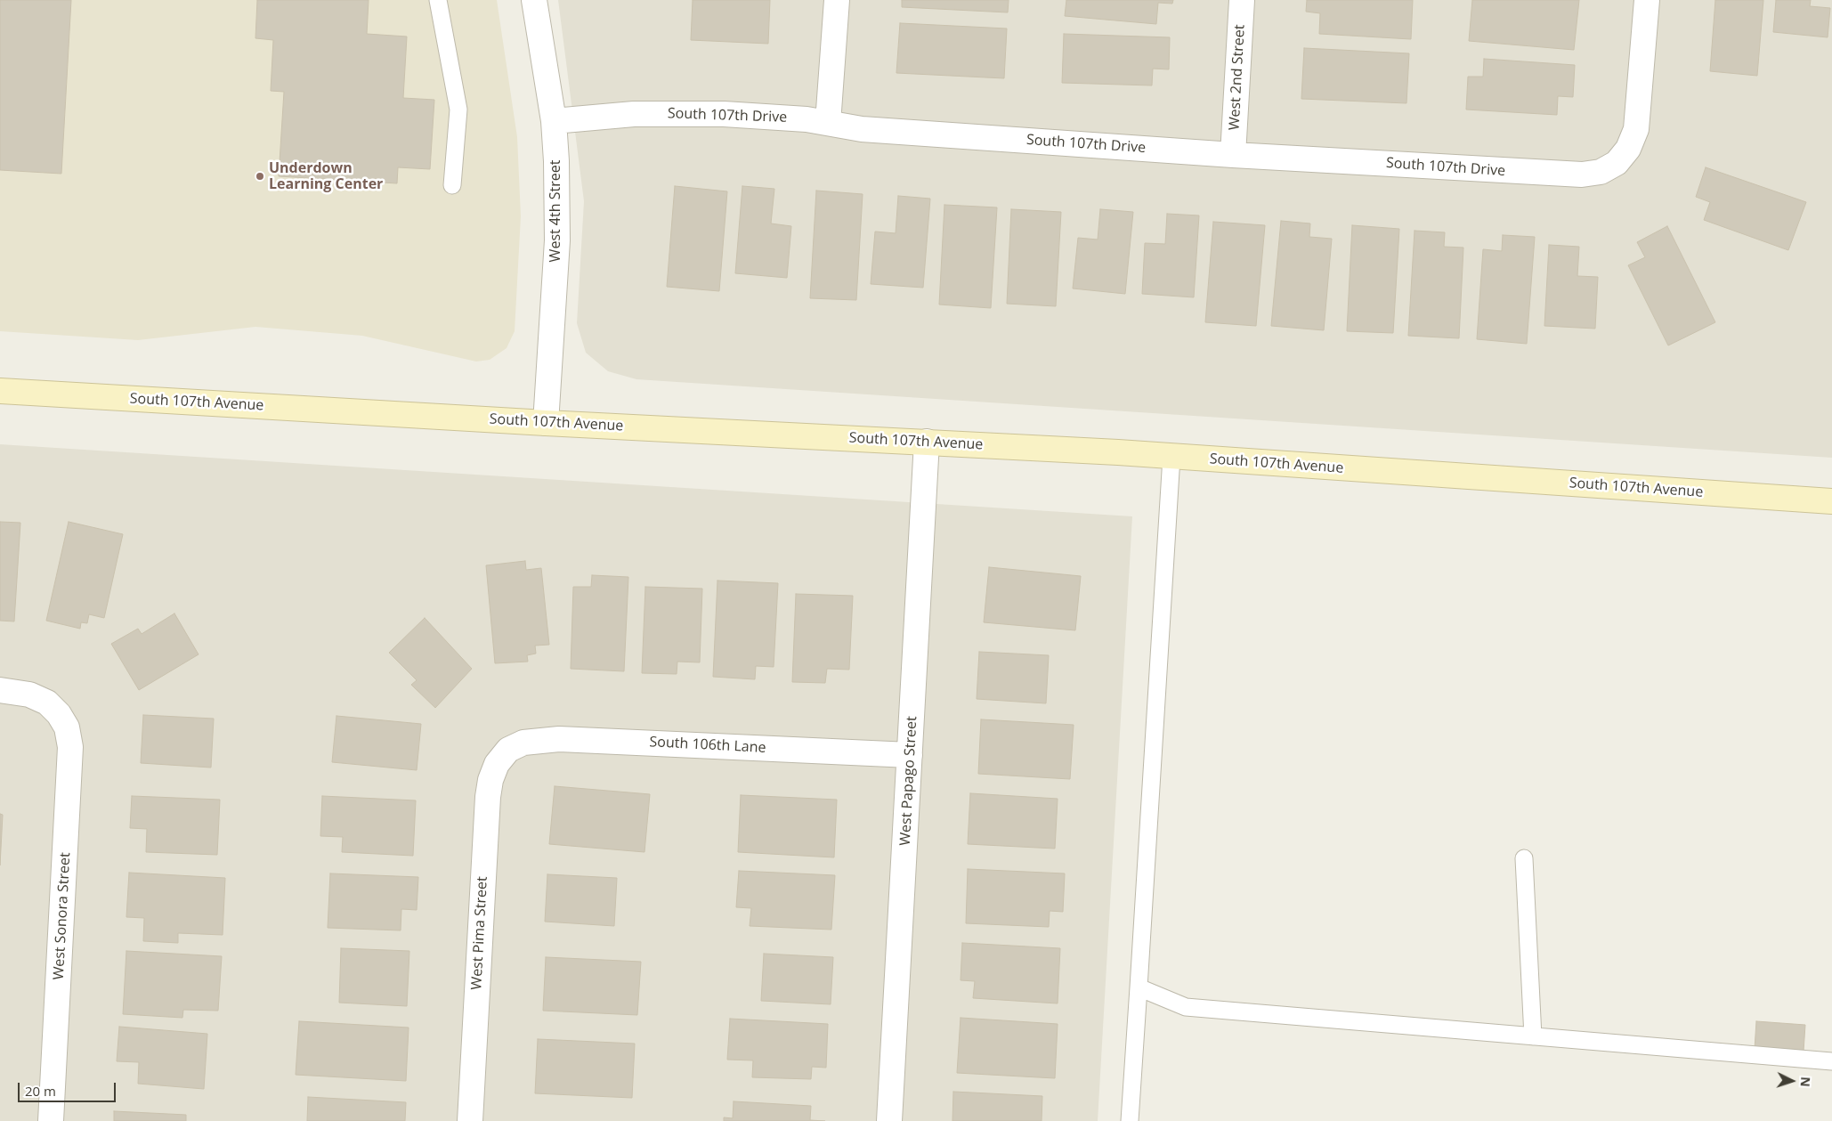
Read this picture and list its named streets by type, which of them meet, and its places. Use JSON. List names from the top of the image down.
{
  "streets": {
    "main road": ["South 107th Avenue"],
    "street": [
      "West 2nd Street",
      "South 107th Drive",
      "West 4th Street",
      "South 106th Lane",
      "West Papago Street",
      "West Sonora Street",
      "West Pima Street"
    ]
  },
  "crossings": [
    ["West 2nd Street", "South 107th Drive"],
    ["South 107th Drive", "West 4th Street"],
    ["West 4th Street", "South 107th Avenue"],
    ["South 107th Avenue", "West Papago Street"],
    ["South 106th Lane", "West Papago Street"],
    ["South 106th Lane", "West Pima Street"]
  ],
  "places": ["Underdown Learning Center"],
  "scale_bar": "20 m",
  "north": "right"
}
